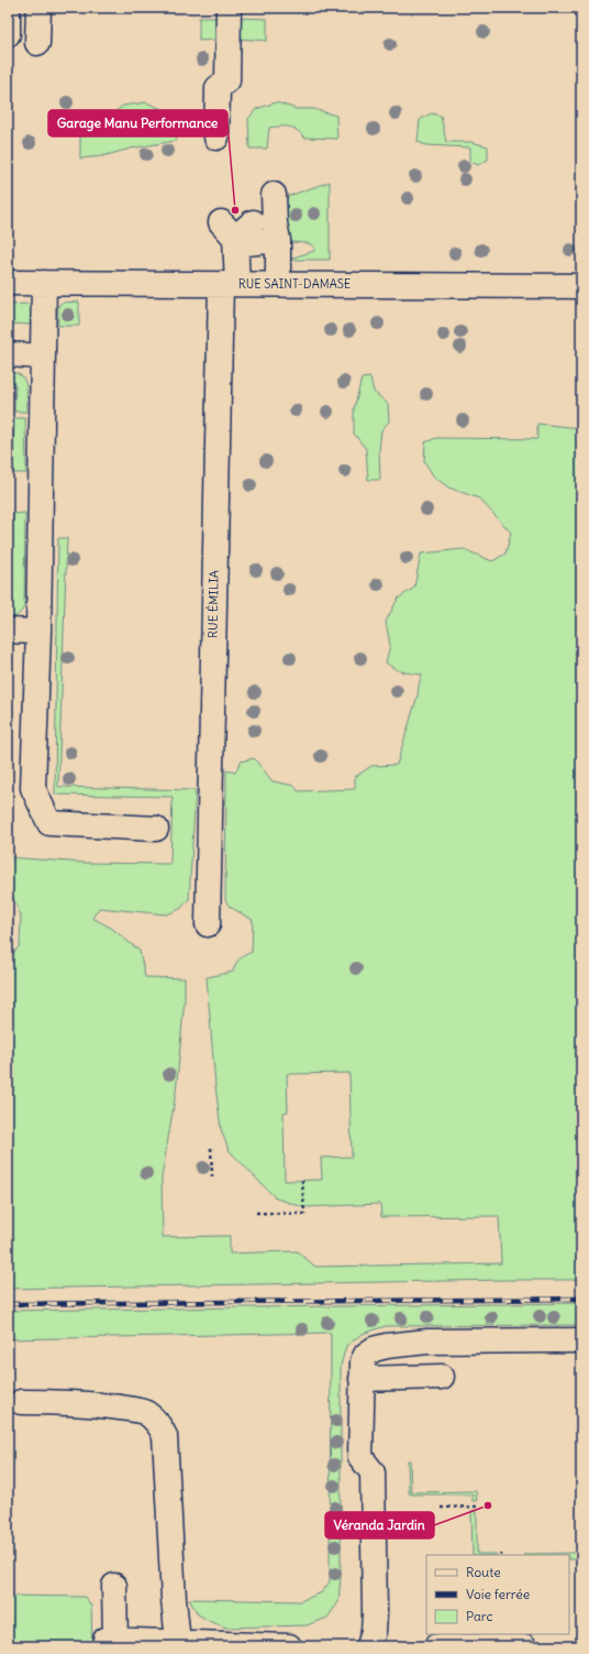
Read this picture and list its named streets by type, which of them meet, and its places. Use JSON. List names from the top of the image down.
{
  "streets": {
    "street": ["RUE SAINT-DAMASE", "RUE ÉMILIA"]
  },
  "crossings": [
    ["RUE SAINT-DAMASE", "RUE ÉMILIA"]
  ],
  "places": ["Garage Manu Performance", "Véranda Jardin"],
  "legend": ["Route", "Voie ferrée", "Parc"]
}
